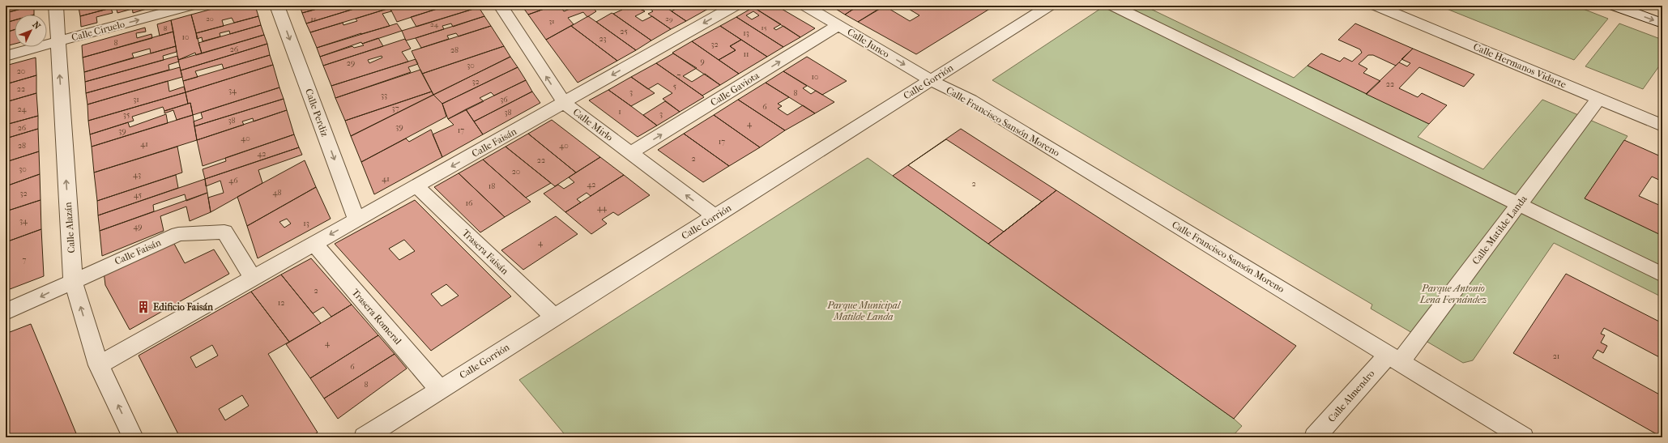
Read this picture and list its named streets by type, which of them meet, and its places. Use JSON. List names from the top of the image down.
{
  "streets": {
    "street": [
      "Calle Ciruelo",
      "Calle Junco",
      "Calle Hermanos Vidarte",
      "Calle Gorrión",
      "Calle Gaviota",
      "Calle Perdiz",
      "Calle Francisco Sansón Moreno",
      "Calle Mirlo",
      "Calle Faisán",
      "Calle Alazán",
      "Calle Matilde Landa",
      "Trasera Faisán",
      "Trasera Romeral",
      "Calle Almendro"
    ]
  },
  "crossings": [
    ["Calle Ciruelo", "Calle Alazán"],
    ["Calle Junco", "Calle Gorrión"],
    ["Calle Junco", "Calle Gaviota"],
    ["Calle Junco", "Calle Francisco Sansón Moreno"],
    ["Calle Hermanos Vidarte", "Calle Matilde Landa"],
    ["Calle Gorrión", "Calle Francisco Sansón Moreno"],
    ["Calle Gorrión", "Calle Mirlo"],
    ["Calle Gorrión", "Trasera Faisán"],
    ["Calle Gorrión", "Trasera Romeral"],
    ["Calle Gaviota", "Calle Mirlo"],
    ["Calle Perdiz", "Calle Faisán"],
    ["Calle Francisco Sansón Moreno", "Calle Matilde Landa"],
    ["Calle Francisco Sansón Moreno", "Calle Almendro"],
    ["Calle Mirlo", "Calle Faisán"],
    ["Calle Faisán", "Calle Alazán"],
    ["Calle Faisán", "Trasera Faisán"],
    ["Calle Faisán", "Trasera Romeral"],
    ["Calle Matilde Landa", "Calle Almendro"]
  ],
  "one_way": [
    "Calle Ciruelo",
    "Calle Junco",
    "Calle Gaviota",
    "Calle Perdiz",
    "Calle Mirlo",
    "Calle Faisán",
    "Calle Alazán"
  ],
  "parks": ["Parque Antonio Lena Fernández", "Parque Municipal Matilde Landa"],
  "places": {
    "building": ["Edificio Faisán"]
  },
  "house_numbers": [
    "20",
    "15",
    "29",
    "31",
    "24",
    "15",
    "8",
    "25",
    "13",
    "10",
    "23",
    "8",
    "32",
    "26",
    "28",
    "11",
    "9",
    "29",
    "30",
    "20",
    "7",
    "10",
    "32",
    "22",
    "5",
    "22",
    "34",
    "3",
    "8",
    "33",
    "31",
    "36",
    "6",
    "37",
    "24",
    "1",
    "38",
    "3",
    "35",
    "38",
    "4",
    "39",
    "26",
    "17",
    "39",
    "40",
    "17",
    "41",
    "28",
    "40",
    "42",
    "2",
    "22",
    "30",
    "20",
    "43",
    "41",
    "46",
    "2",
    "42",
    "18",
    "48",
    "32",
    "45",
    "16",
    "44",
    "34",
    "13",
    "49",
    "4",
    "7",
    "2",
    "12",
    "4",
    "21",
    "6",
    "8"
  ],
  "north": "top right"
}
